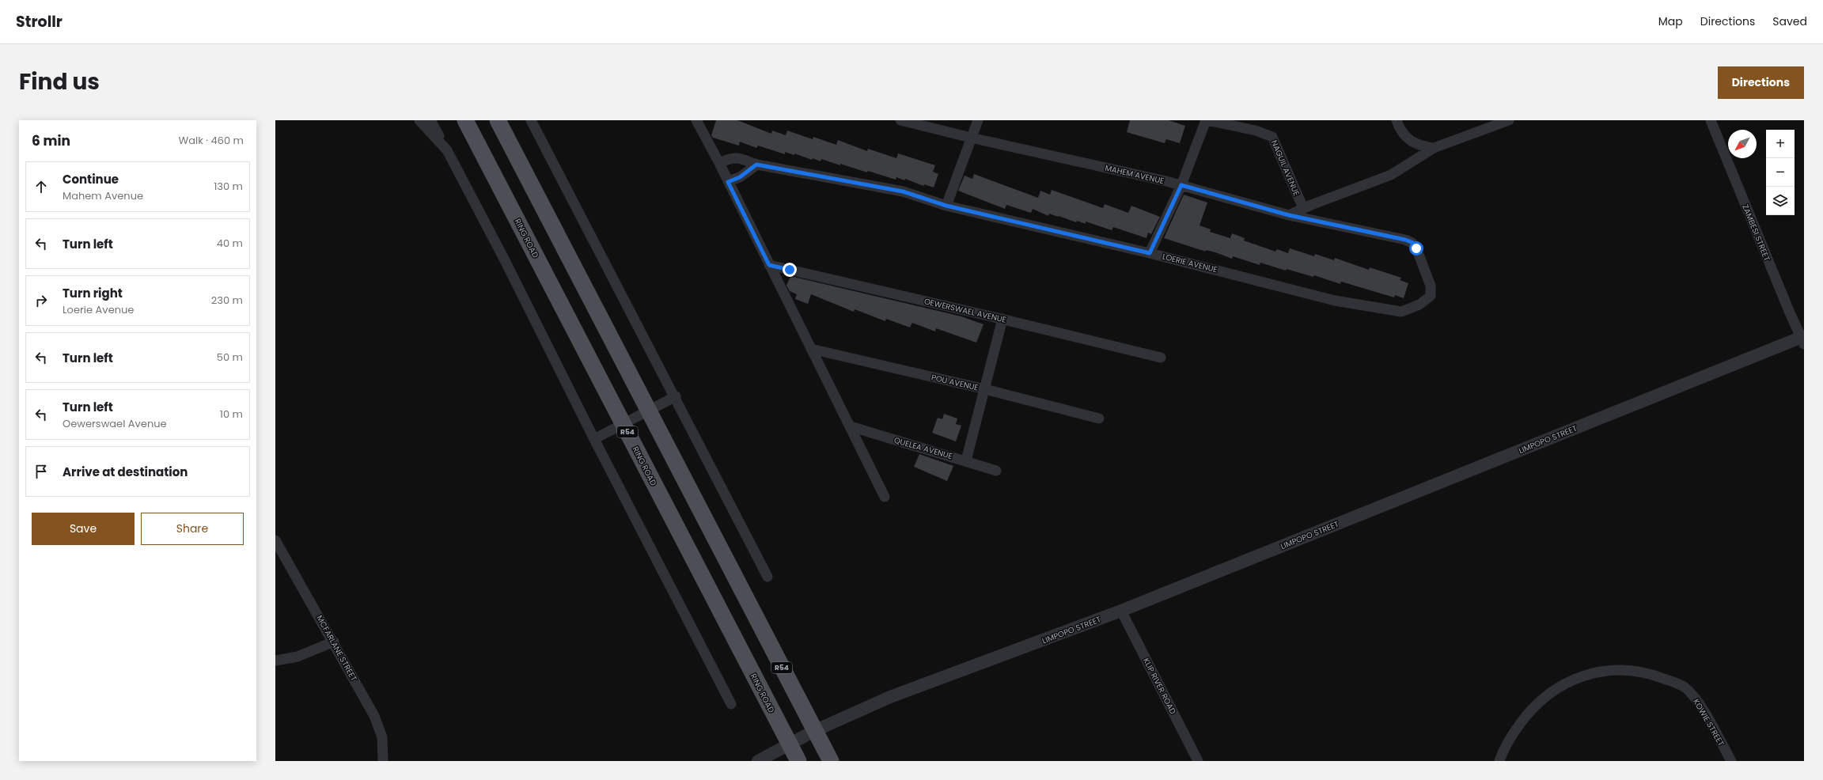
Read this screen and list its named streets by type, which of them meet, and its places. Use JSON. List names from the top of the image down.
{
  "streets": {
    "main road": ["RING ROAD", "R54"],
    "street": [
      "NAGUIL AVENUE",
      "MAHEM AVENUE",
      "ZAMBESI STREET",
      "LOERIE AVENUE",
      "OEWERSWAEL AVENUE",
      "POU AVENUE",
      "LIMPOPO STREET",
      "QUELEA AVENUE",
      "MCFARLANE STREET",
      "KLIP RIVER ROAD",
      "KOWIE STREET"
    ]
  },
  "crossings": [
    ["MAHEM AVENUE", "LOERIE AVENUE"],
    ["ZAMBESI STREET", "LIMPOPO STREET"],
    ["RING ROAD", "LIMPOPO STREET"],
    ["R54", "LIMPOPO STREET"],
    ["LIMPOPO STREET", "KLIP RIVER ROAD"]
  ],
  "north": "bottom left",
  "page": {
    "header": "Strollr",
    "nav": ["Map", "Directions", "Saved"],
    "title": "Find us",
    "buttons": [
      "Directions",
      ["Save", "Share"]
    ],
    "heading": ["6 min", "Walk · 460 m"],
    "map_buttons": ["+", "−"],
    "list": [
      ["Continue", "Mahem Avenue", "130 m"],
      ["Turn left", "40 m"],
      ["Turn right", "Loerie Avenue", "230 m"],
      ["Turn left", "50 m"],
      ["Turn left", "Oewerswael Avenue", "10 m"],
      "Arrive at destination"
    ]
  }
}
